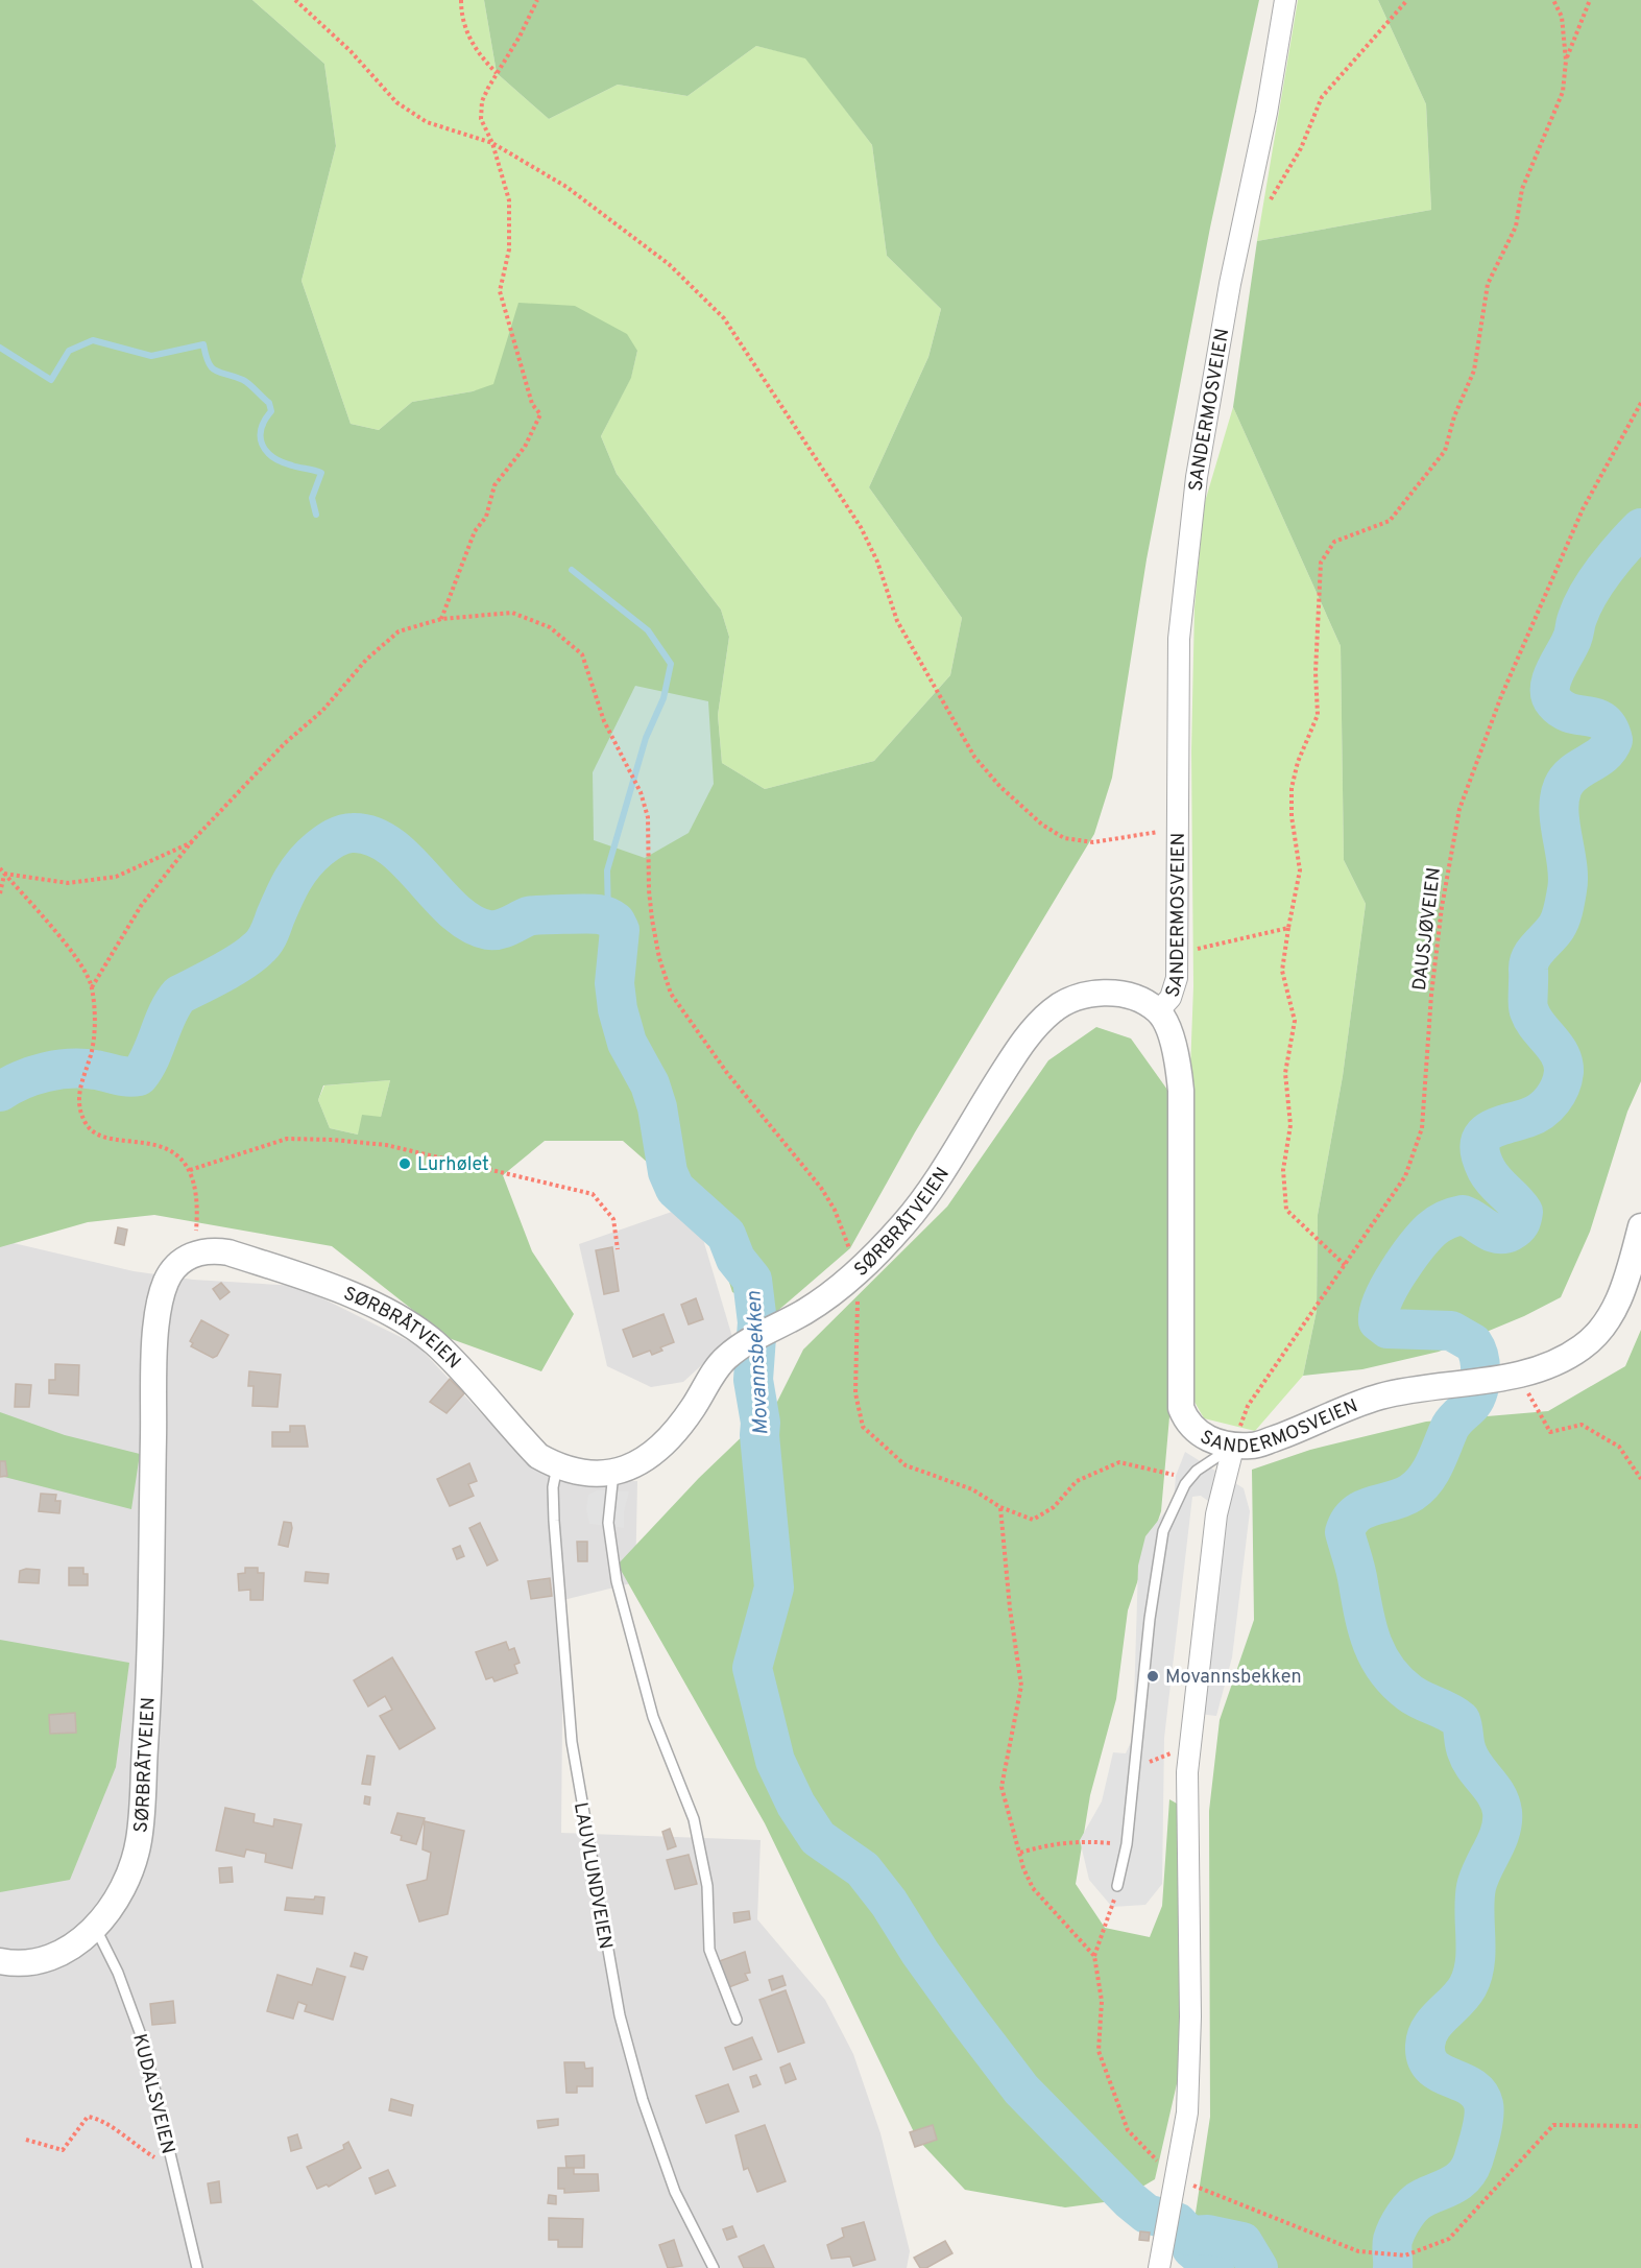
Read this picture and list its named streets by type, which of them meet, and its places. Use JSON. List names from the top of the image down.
{
  "streets": {
    "street": ["SANDERMOSVEIEN", "SØRBRÅTVEIEN"],
    "lane": ["LAUVLUNDVEIEN", "KUDALSVEIEN"],
    "path": ["DAUSJØVEIEN"]
  },
  "crossings": [
    ["SANDERMOSVEIEN", "DAUSJØVEIEN"],
    ["SANDERMOSVEIEN", "SØRBRÅTVEIEN"],
    ["SØRBRÅTVEIEN", "LAUVLUNDVEIEN"],
    ["SØRBRÅTVEIEN", "KUDALSVEIEN"]
  ],
  "water": ["Movannsbekken"],
  "places": ["Lurhølet", "Movannsbekken"]
}
